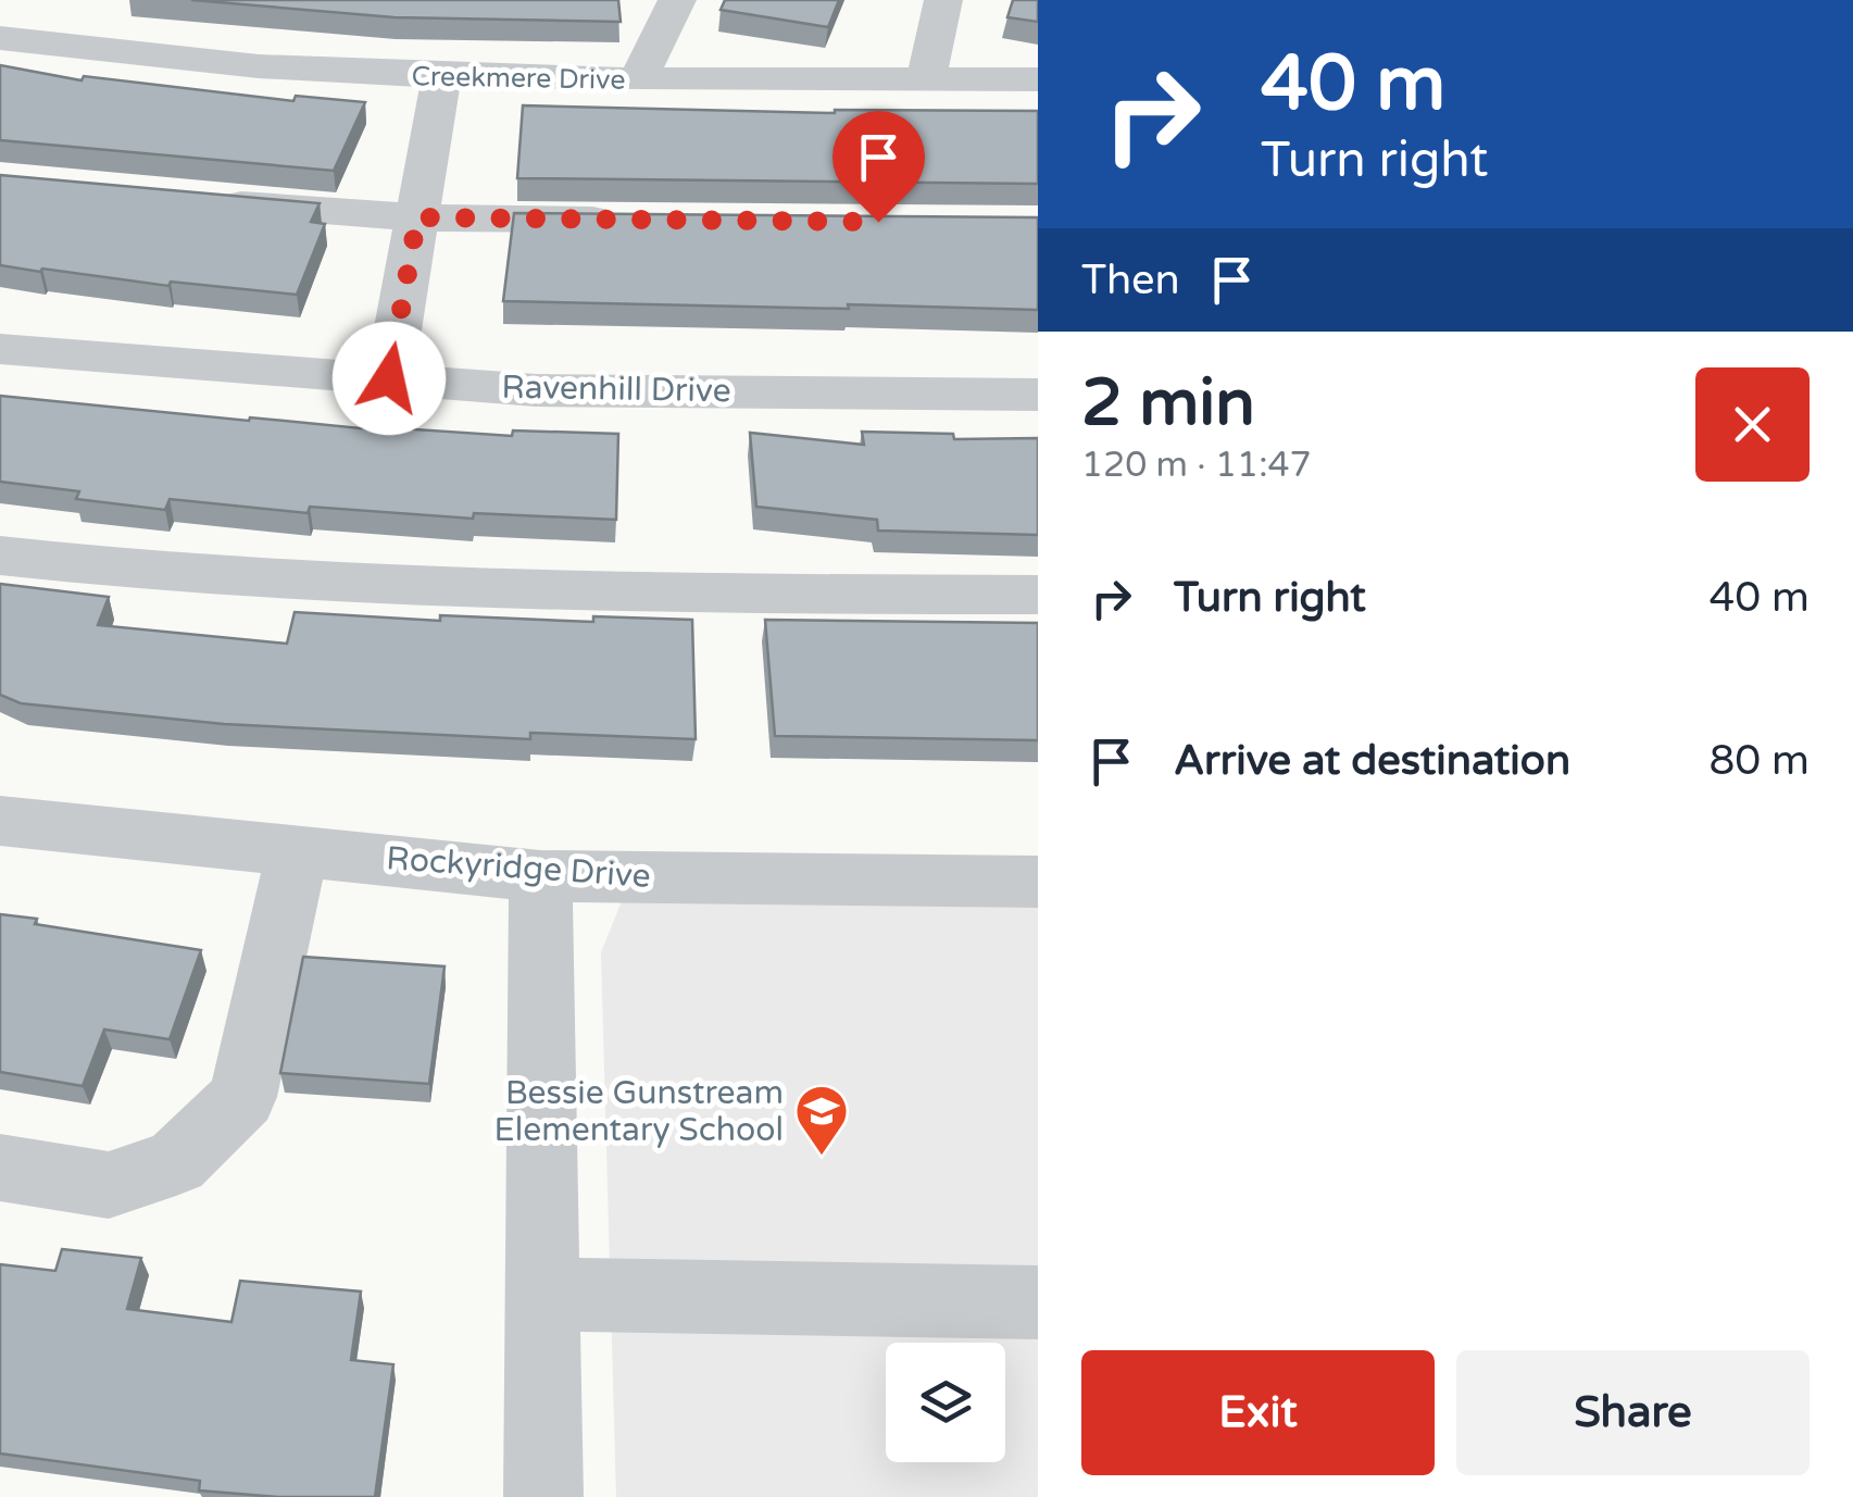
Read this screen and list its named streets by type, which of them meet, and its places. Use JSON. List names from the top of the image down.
{
  "streets": {
    "street": ["Creekmere Drive", "Ravenhill Drive", "Rockyridge Drive"]
  },
  "places": {
    "school or university": ["Bessie Gunstream Elementary School"]
  },
  "page": {
    "turn": ["40 m", "Turn right"],
    "then": "Then",
    "heading": ["2 min", "120 m · 11:47"],
    "list": [
      {
        "name": "Turn right",
        "value": "40 m"
      },
      {
        "name": "Arrive at destination",
        "value": "80 m"
      }
    ],
    "buttons": ["Exit", "Share"]
  }
}
